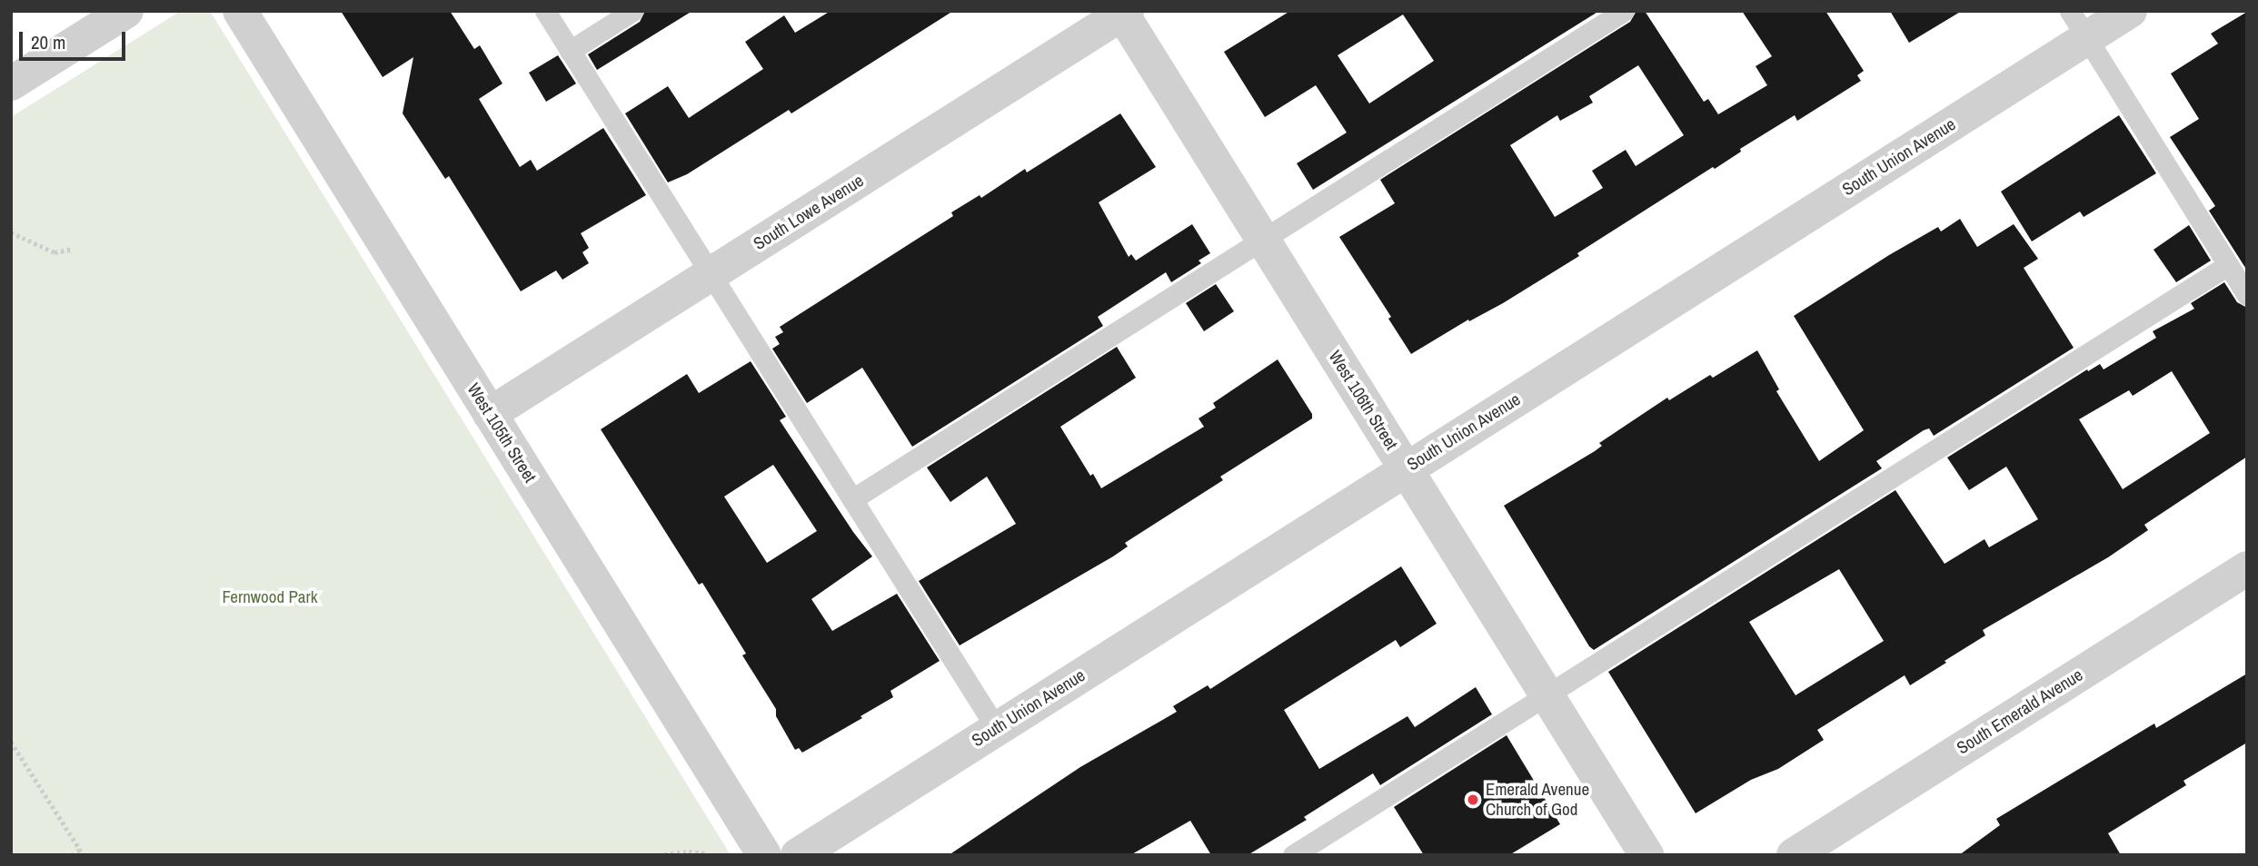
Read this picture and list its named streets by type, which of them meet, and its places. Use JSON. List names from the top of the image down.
{
  "streets": {
    "street": [
      "South Union Avenue",
      "South Lowe Avenue",
      "West 106th Street",
      "West 105th Street",
      "South Emerald Avenue"
    ]
  },
  "crossings": [
    ["South Union Avenue", "West 106th Street"],
    ["South Lowe Avenue", "West 106th Street"],
    ["South Lowe Avenue", "West 105th Street"]
  ],
  "parks": ["Fernwood Park"],
  "places": ["Emerald Avenue Church of God"],
  "scale_bar": "20 m"
}
